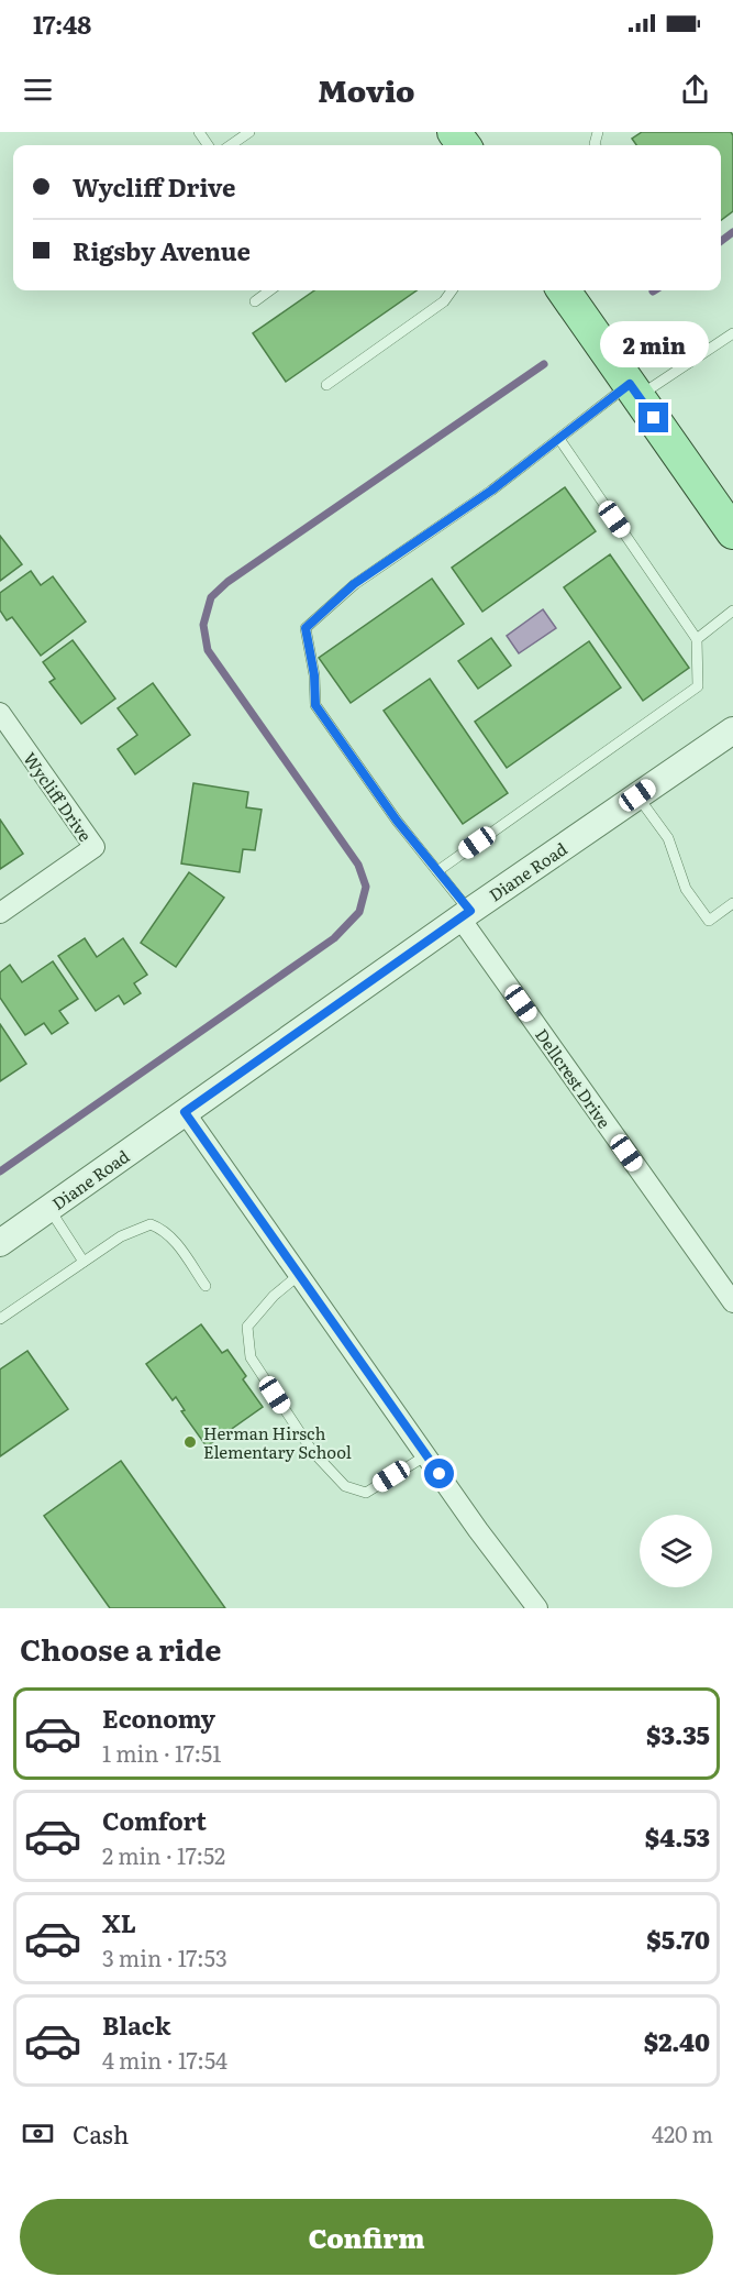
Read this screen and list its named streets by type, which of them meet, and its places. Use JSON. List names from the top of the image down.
{
  "streets": {
    "street": ["Wycliff Drive", "Diane Road", "Dellcrest Drive"]
  },
  "crossings": [
    ["Diane Road", "Dellcrest Drive"]
  ],
  "places": ["Herman Hirsch Elementary School"],
  "page": {
    "status": "17:48",
    "header": "Movio",
    "banner": ["Wycliff Drive", "Rigsby Avenue"],
    "bubble": "2 min",
    "heading": "Choose a ride",
    "list": [
      {
        "name": "Economy",
        "note": "1 min · 17:51",
        "value": "$3.35"
      },
      {
        "name": "Comfort",
        "note": "2 min · 17:52",
        "value": "$4.53"
      },
      {
        "name": "XL",
        "note": "3 min · 17:53",
        "value": "$5.70"
      },
      {
        "name": "Black",
        "note": "4 min · 17:54",
        "value": "$2.40"
      }
    ],
    "pay": ["Cash", "420 m"],
    "buttons": "Confirm"
  }
}
